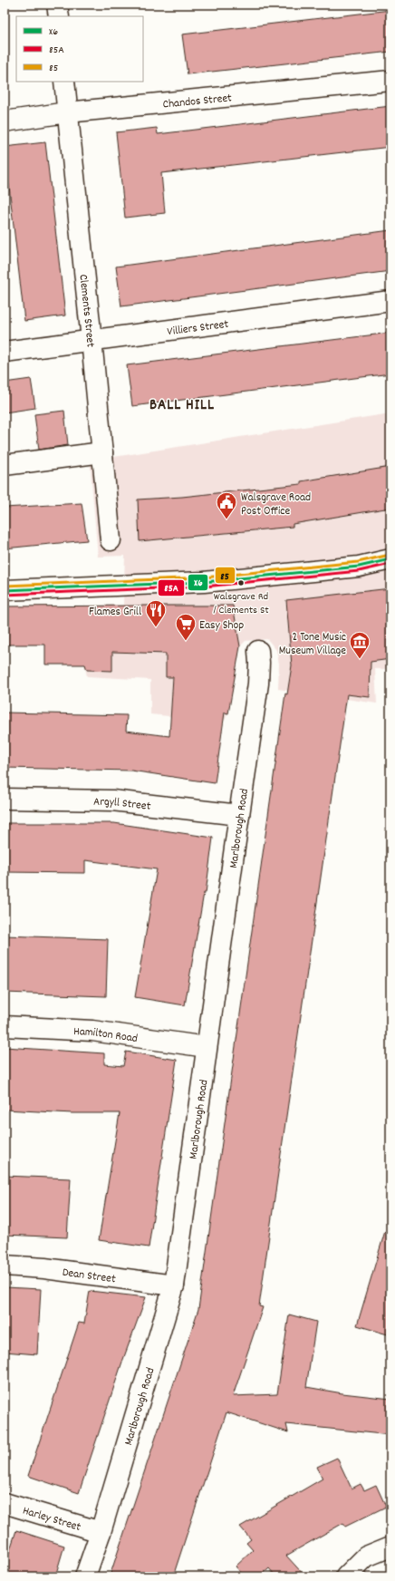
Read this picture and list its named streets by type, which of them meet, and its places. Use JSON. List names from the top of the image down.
{
  "streets": {
    "main road": [
      "Chandos Street",
      "Clements Street",
      "Villiers Street",
      "Argyll Street",
      "Marlborough Road",
      "Hamilton Road",
      "Dean Street",
      "Harley Street"
    ]
  },
  "crossings": [
    ["Chandos Street", "Clements Street"],
    ["Clements Street", "Villiers Street"],
    ["Argyll Street", "Marlborough Road"],
    ["Marlborough Road", "Hamilton Road"],
    ["Marlborough Road", "Dean Street"],
    ["Marlborough Road", "Harley Street"]
  ],
  "districts": ["BALL HILL"],
  "places": {
    "public building": ["Walsgrave Road Post Office"],
    "other": ["Walsgrave Rd / Clements St"],
    "restaurant": ["Flames Grill"],
    "supermarket": ["Easy Shop"],
    "museum": ["2 Tone Music Museum Village"]
  },
  "lines": ["transit line 85", "transit line X6", "transit line 85A"],
  "legend": ["X6", "85A", "85"]
}
